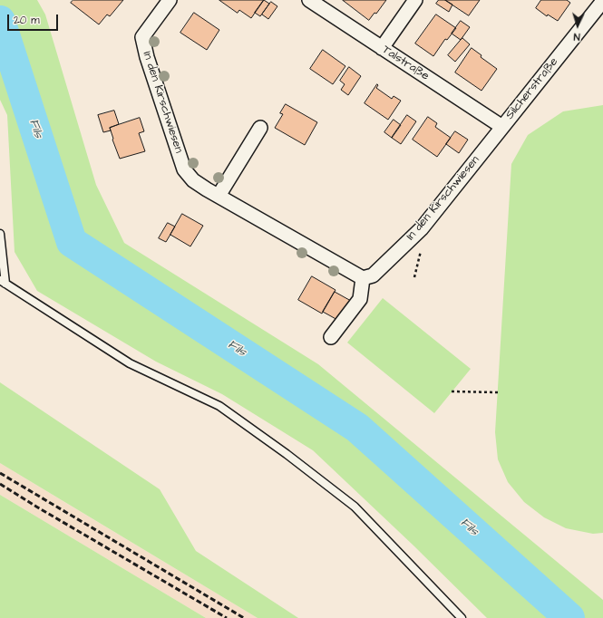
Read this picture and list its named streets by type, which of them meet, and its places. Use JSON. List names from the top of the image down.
{
  "streets": {
    "street": ["Talstraße", "Silcherstraße", "In den Kirschwiesen"]
  },
  "crossings": [
    ["Talstraße", "Silcherstraße"],
    ["Talstraße", "In den Kirschwiesen"],
    ["Silcherstraße", "In den Kirschwiesen"]
  ],
  "water": ["Fils"],
  "scale_bar": "20 m",
  "north": "bottom"
}
